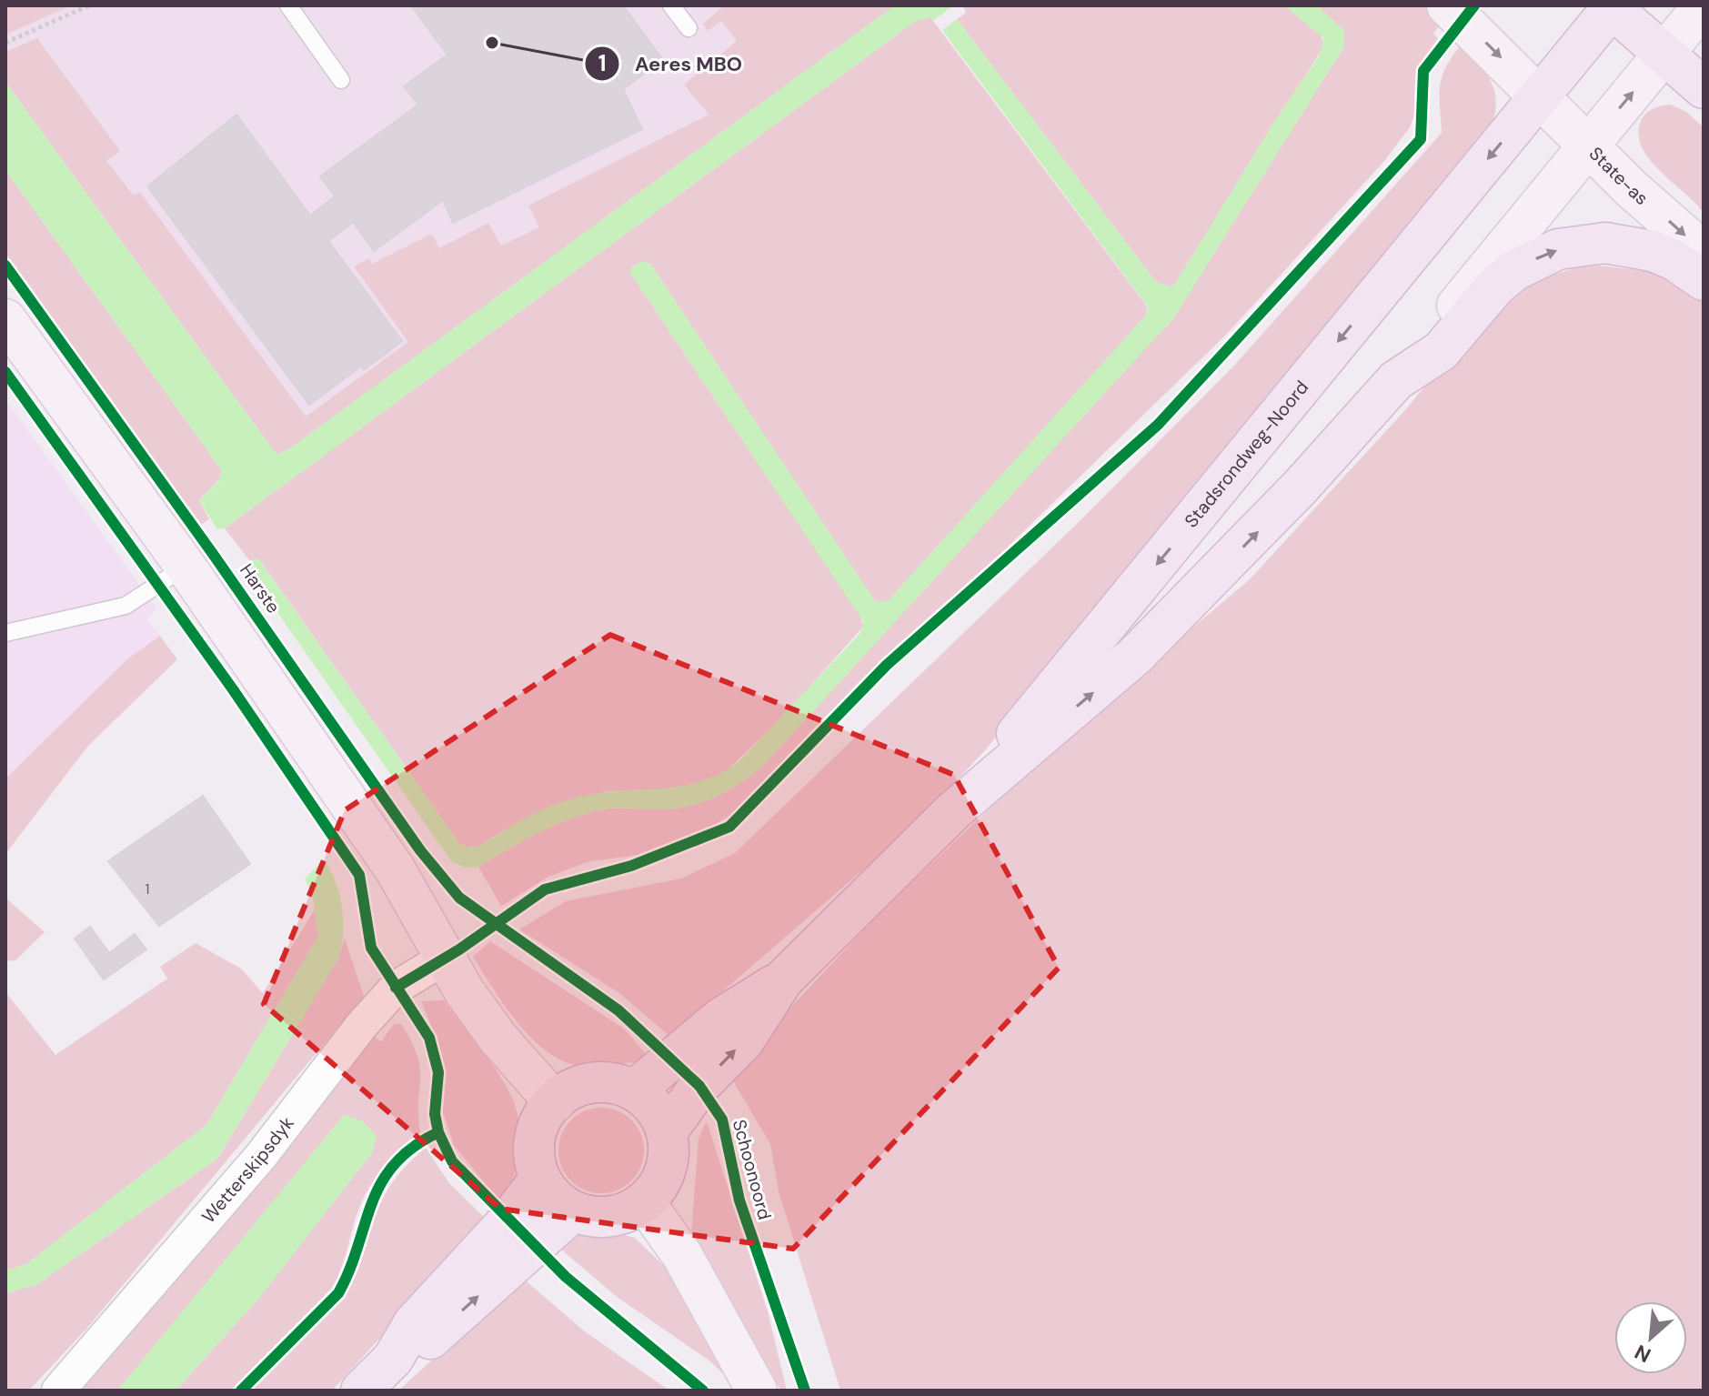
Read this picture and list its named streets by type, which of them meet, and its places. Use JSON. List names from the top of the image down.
{
  "streets": {
    "main road": ["Stadsrondweg-Noord"],
    "street": ["State-as", "Wetterskipsdyk"],
    "cycle path": ["Harste"]
  },
  "crossings": [
    ["State-as", "Stadsrondweg-Noord"]
  ],
  "one_way": ["State-as"],
  "places": ["Aeres MBO"],
  "house_numbers": ["1"],
  "north": "bottom left"
}
